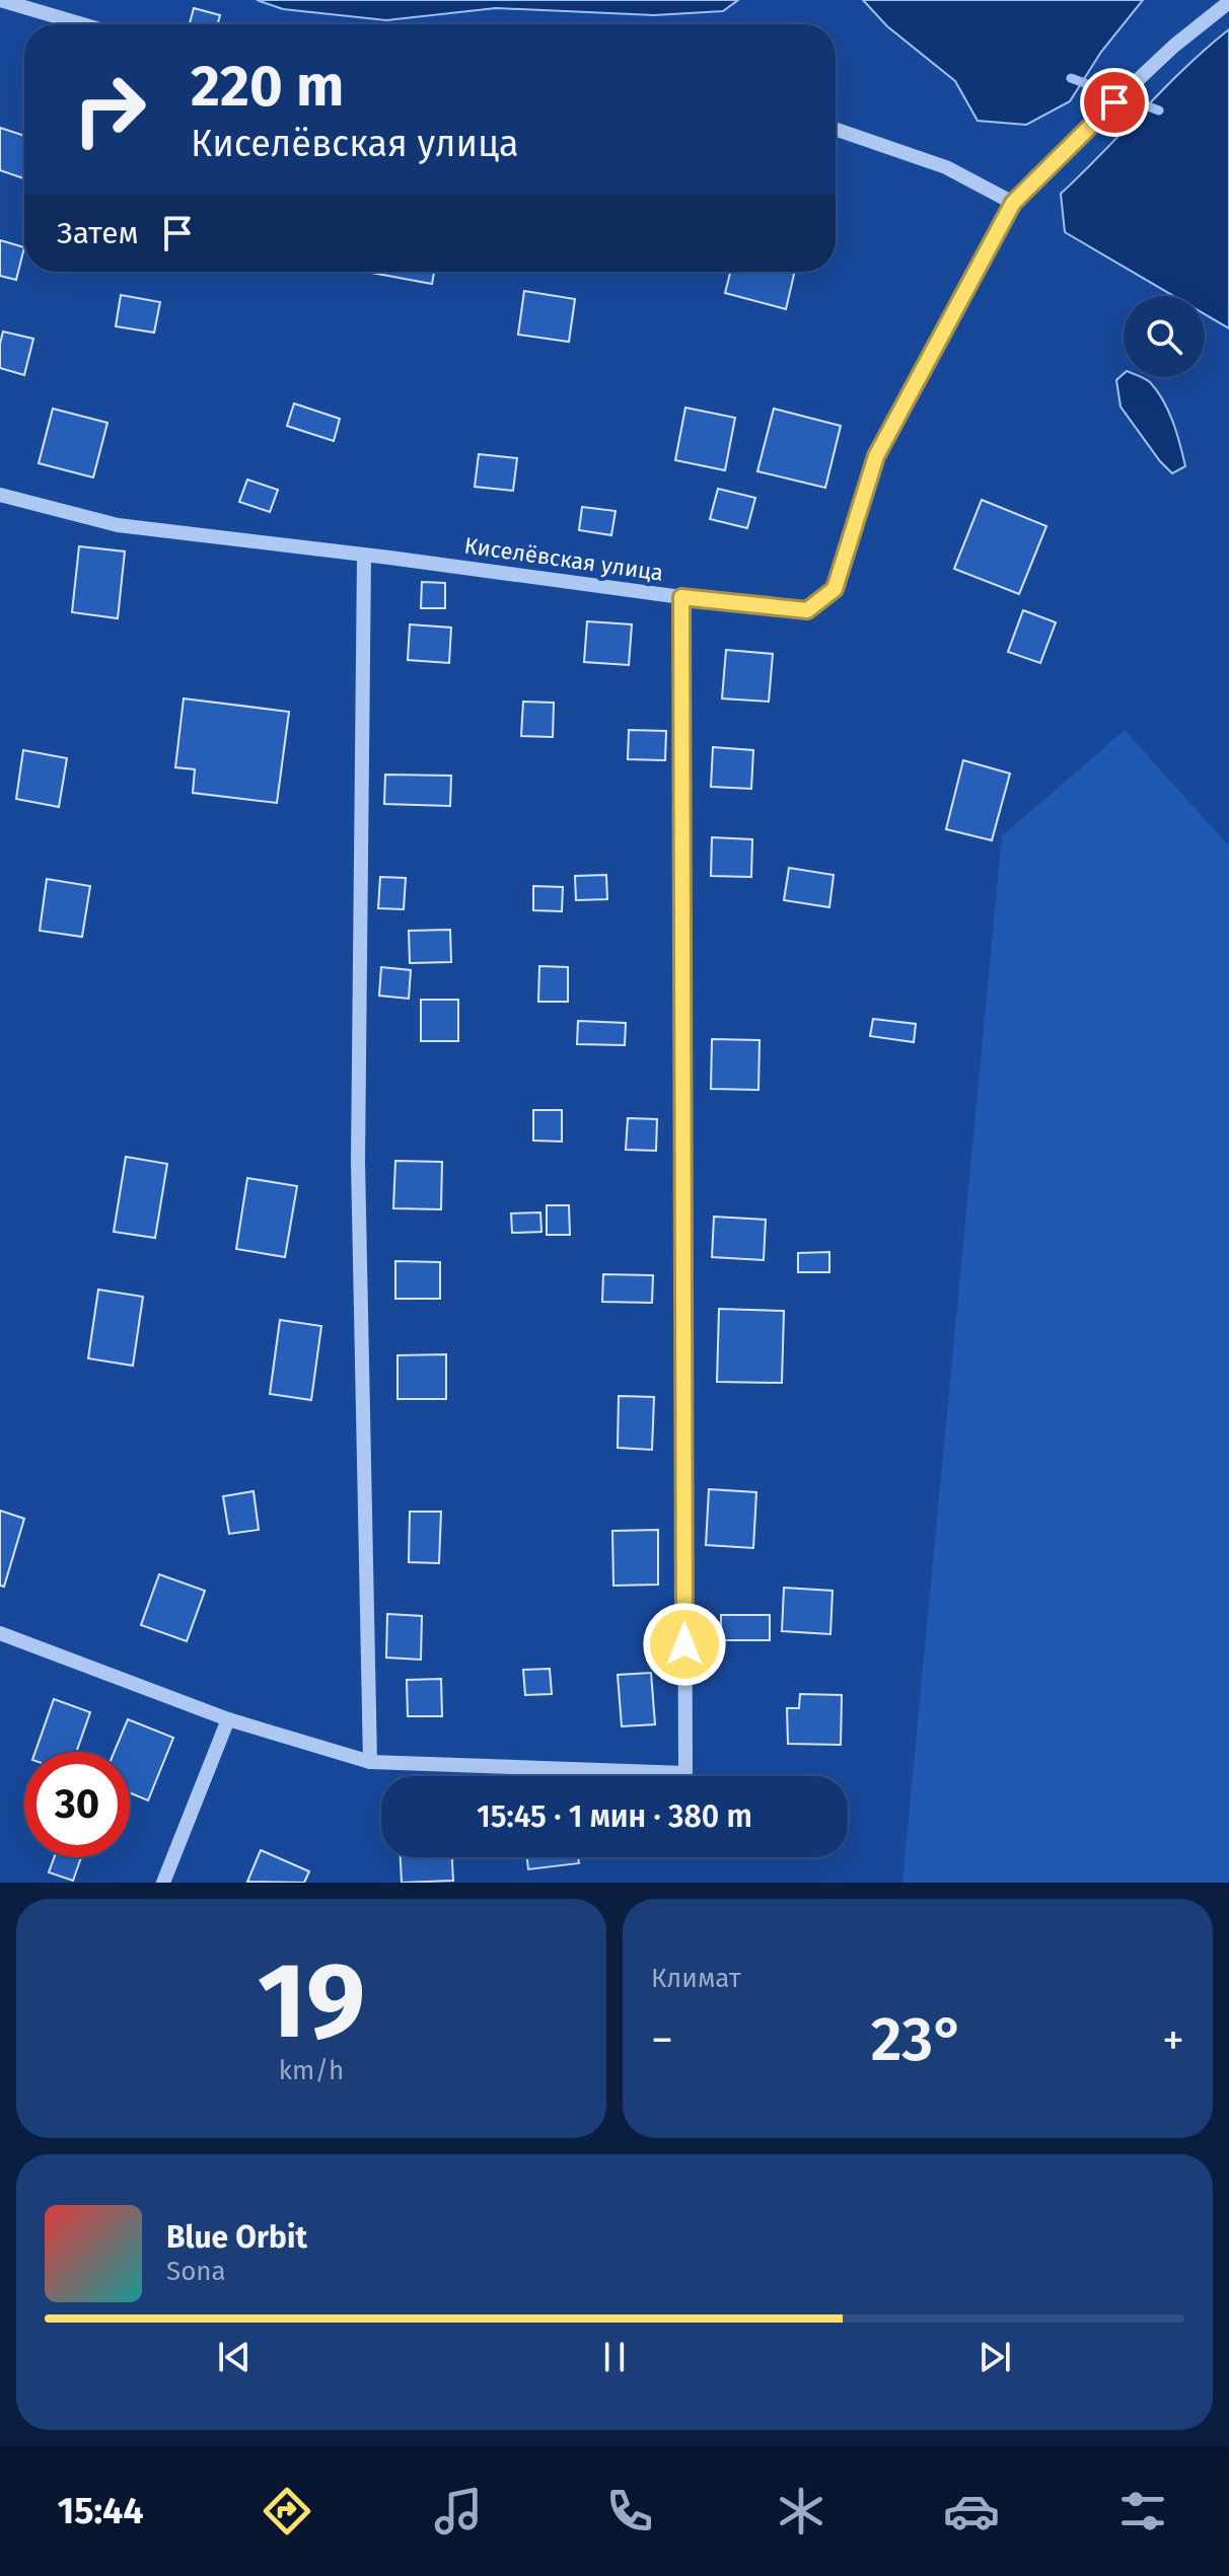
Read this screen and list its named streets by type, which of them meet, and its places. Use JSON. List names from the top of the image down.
{
  "streets": {
    "street": ["Киселёвская улица"]
  },
  "page": {
    "turn": ["220 m", "Киселёвская улица"],
    "then": "Затем",
    "limit": "30",
    "trip": "15:45 · 1 мин · 380 m",
    "tile": [
      ["19", "km/h"],
      "Климат"
    ],
    "heat": ["−", "23°", "+"],
    "song": ["Blue Orbit", "Sona"],
    "tabs": "15:44"
  }
}
